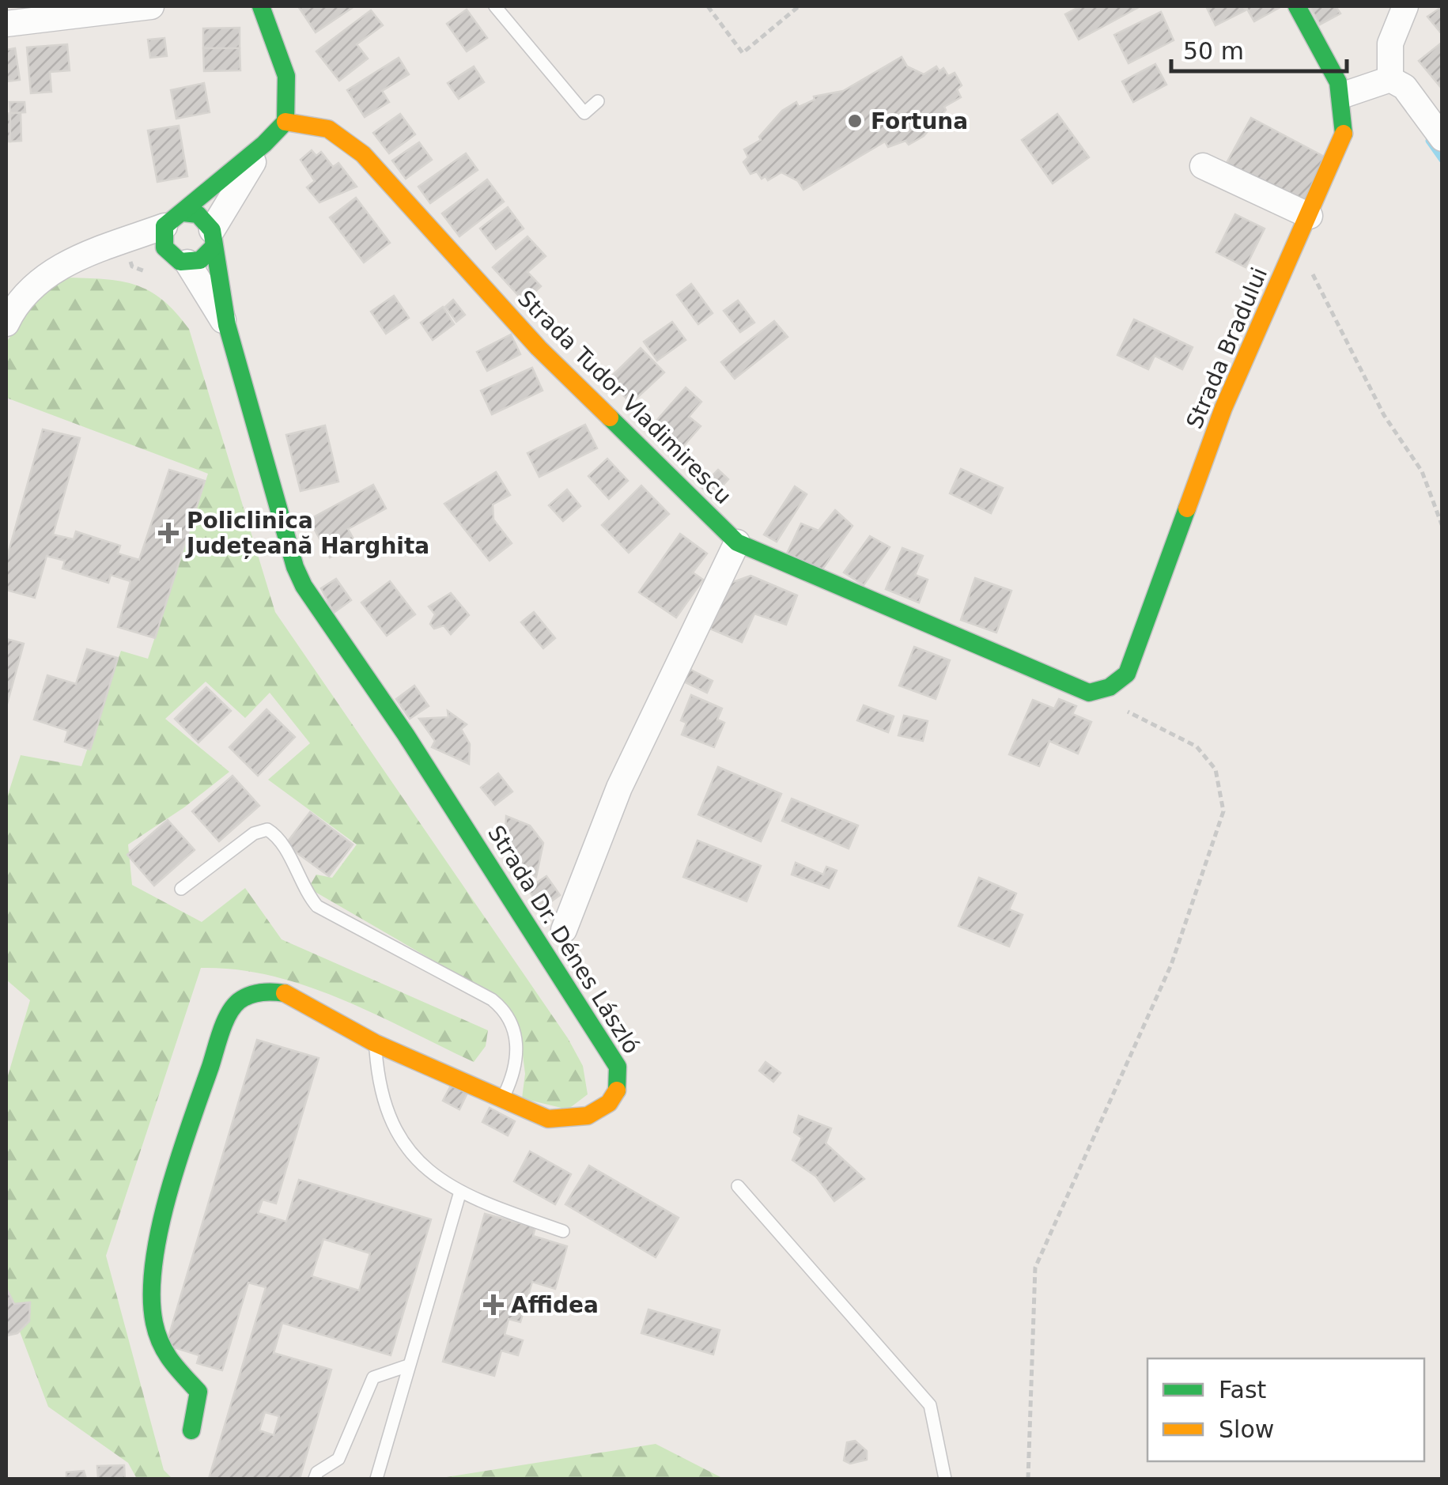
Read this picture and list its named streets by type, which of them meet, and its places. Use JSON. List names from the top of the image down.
{
  "streets": {
    "street": ["Strada Bradului", "Strada Tudor Vladimirescu", "Strada Dr. Dénes László"]
  },
  "crossings": [
    ["Strada Bradului", "Strada Tudor Vladimirescu"]
  ],
  "places": {
    "other": ["Fortuna"],
    "health": ["Policlinica Județeană Harghita", "Affidea"]
  },
  "legend": ["Fast", "Slow"],
  "scale_bar": "50 m"
}
